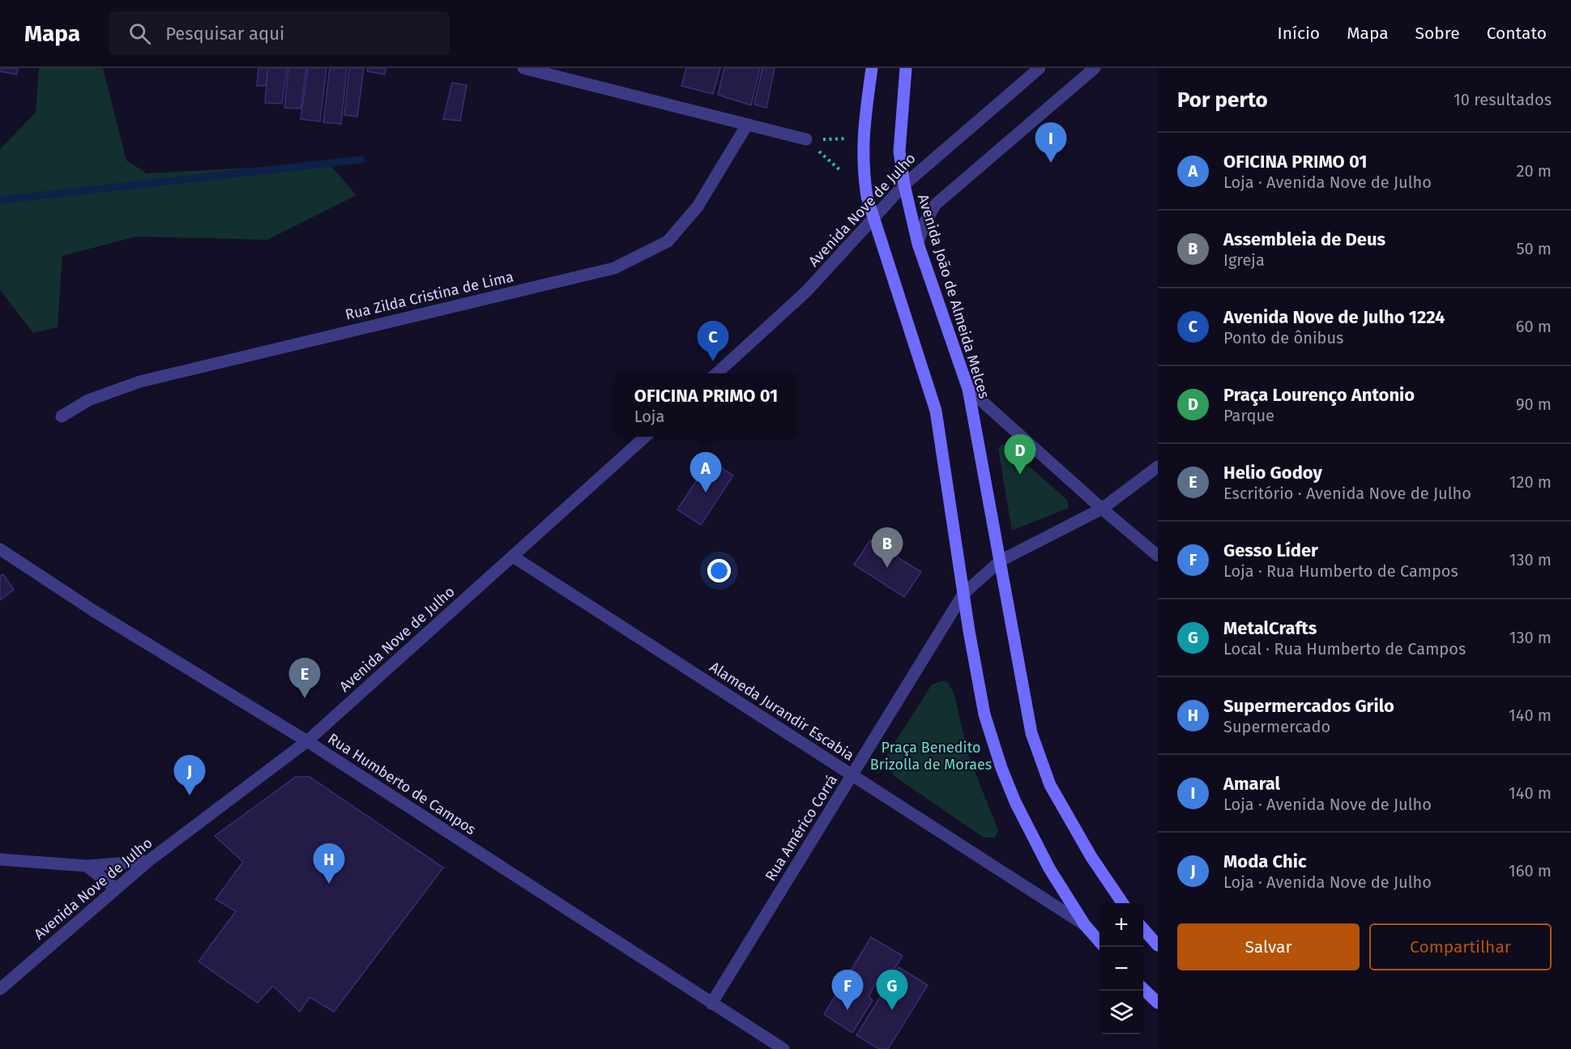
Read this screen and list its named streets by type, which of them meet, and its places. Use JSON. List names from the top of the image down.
{
  "streets": {
    "main road": ["Avenida João de Almeida Melces", "Alameda Jurandir Escabia"],
    "street": [
      "Avenida Nove de Julho",
      "Rua Zilda Cristina de Lima",
      "Rua Humberto de Campos",
      "Rua Américo Corrá"
    ]
  },
  "crossings": [
    ["Avenida Nove de Julho", "Avenida João de Almeida Melces"],
    ["Avenida Nove de Julho", "Alameda Jurandir Escabia"],
    ["Avenida Nove de Julho", "Rua Humberto de Campos"],
    ["Alameda Jurandir Escabia", "Rua Américo Corrá"],
    ["Rua Humberto de Campos", "Rua Américo Corrá"]
  ],
  "parks": ["Praça Benedito Brizolla de Moraes"],
  "page": {
    "header": "Mapa",
    "search": "Pesquisar aqui",
    "nav": [
      "Início",
      "Mapa",
      "Sobre",
      "Contato"
    ],
    "heading": ["Por perto", "10 resultados"],
    "pins": [
      "I",
      "C",
      "D",
      "A",
      "B",
      "E",
      "J",
      "H",
      "F",
      "G"
    ],
    "list": [
      {
        "mark": "A",
        "name": "OFICINA PRIMO 01",
        "note": "Loja · Avenida Nove de Julho",
        "value": "20 m"
      },
      {
        "mark": "B",
        "name": "Assembleia de Deus",
        "note": "Igreja",
        "value": "50 m"
      },
      {
        "mark": "C",
        "name": "Avenida Nove de Julho 1224",
        "note": "Ponto de ônibus",
        "value": "60 m"
      },
      {
        "mark": "D",
        "name": "Praça Lourenço Antonio",
        "note": "Parque",
        "value": "90 m"
      },
      {
        "mark": "E",
        "name": "Helio Godoy",
        "note": "Escritório · Avenida Nove de Julho",
        "value": "120 m"
      },
      {
        "mark": "F",
        "name": "Gesso Líder",
        "note": "Loja · Rua Humberto de Campos",
        "value": "130 m"
      },
      {
        "mark": "G",
        "name": "MetalCrafts",
        "note": "Local · Rua Humberto de Campos",
        "value": "130 m"
      },
      {
        "mark": "H",
        "name": "Supermercados Grilo",
        "note": "Supermercado",
        "value": "140 m"
      },
      {
        "mark": "I",
        "name": "Amaral",
        "note": "Loja · Avenida Nove de Julho",
        "value": "140 m"
      },
      {
        "mark": "J",
        "name": "Moda Chic",
        "note": "Loja · Avenida Nove de Julho",
        "value": "160 m"
      }
    ],
    "popup": ["OFICINA PRIMO 01", "Loja"],
    "map_buttons": ["+", "−"],
    "buttons": ["Salvar", "Compartilhar"]
  }
}
